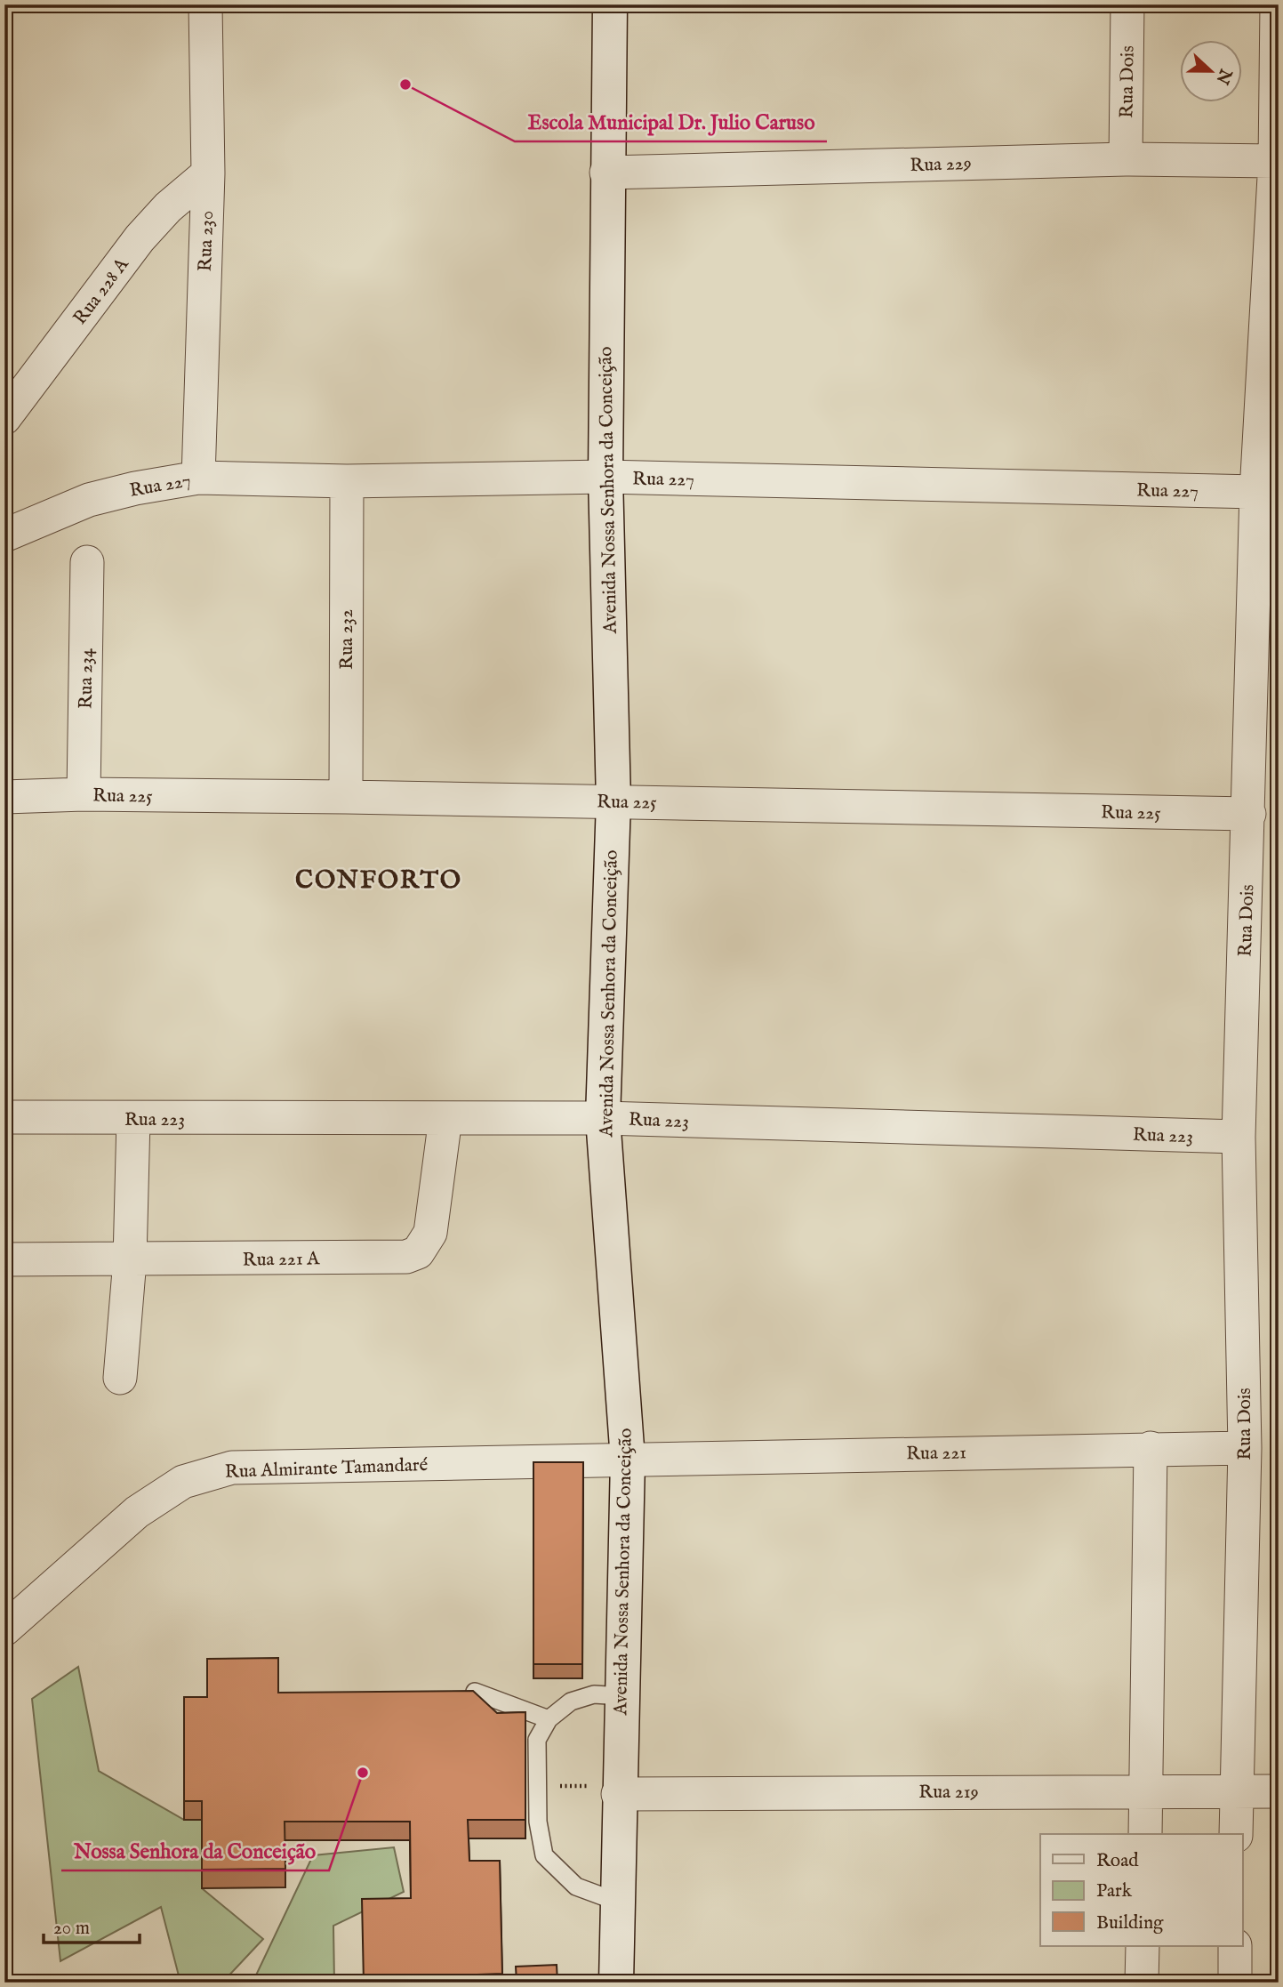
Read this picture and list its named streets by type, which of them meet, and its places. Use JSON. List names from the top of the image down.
{
  "streets": {
    "street": [
      "Rua Dois",
      "Rua 229",
      "Rua 230",
      "Rua 228 A",
      "Rua 227",
      "Avenida Nossa Senhora da Conceição",
      "Rua 232",
      "Rua 234",
      "Rua 225",
      "Rua 223",
      "Rua 221 A",
      "Rua 221",
      "Rua Almirante Tamandaré",
      "Rua 219"
    ]
  },
  "crossings": [
    ["Rua Dois", "Rua 229"],
    ["Rua Dois", "Rua 227"],
    ["Rua Dois", "Rua 225"],
    ["Rua Dois", "Rua 223"],
    ["Rua Dois", "Rua 221"],
    ["Rua Dois", "Rua 219"],
    ["Rua 229", "Avenida Nossa Senhora da Conceição"],
    ["Rua 230", "Rua 228 A"],
    ["Rua 230", "Rua 227"],
    ["Rua 227", "Avenida Nossa Senhora da Conceição"],
    ["Rua 227", "Rua 232"],
    ["Avenida Nossa Senhora da Conceição", "Rua 225"],
    ["Avenida Nossa Senhora da Conceição", "Rua 223"],
    ["Avenida Nossa Senhora da Conceição", "Rua 221"],
    ["Avenida Nossa Senhora da Conceição", "Rua Almirante Tamandaré"],
    ["Avenida Nossa Senhora da Conceição", "Rua 219"],
    ["Rua 232", "Rua 225"],
    ["Rua 234", "Rua 225"],
    ["Rua 223", "Rua 221 A"],
    ["Rua 221", "Rua Almirante Tamandaré"]
  ],
  "districts": ["CONFORTO"],
  "places": ["Escola Municipal Dr. Julio Caruso", "Nossa Senhora da Conceição"],
  "legend": ["Road", "Park", "Building"],
  "scale_bar": "20 m",
  "north": "right"
}
